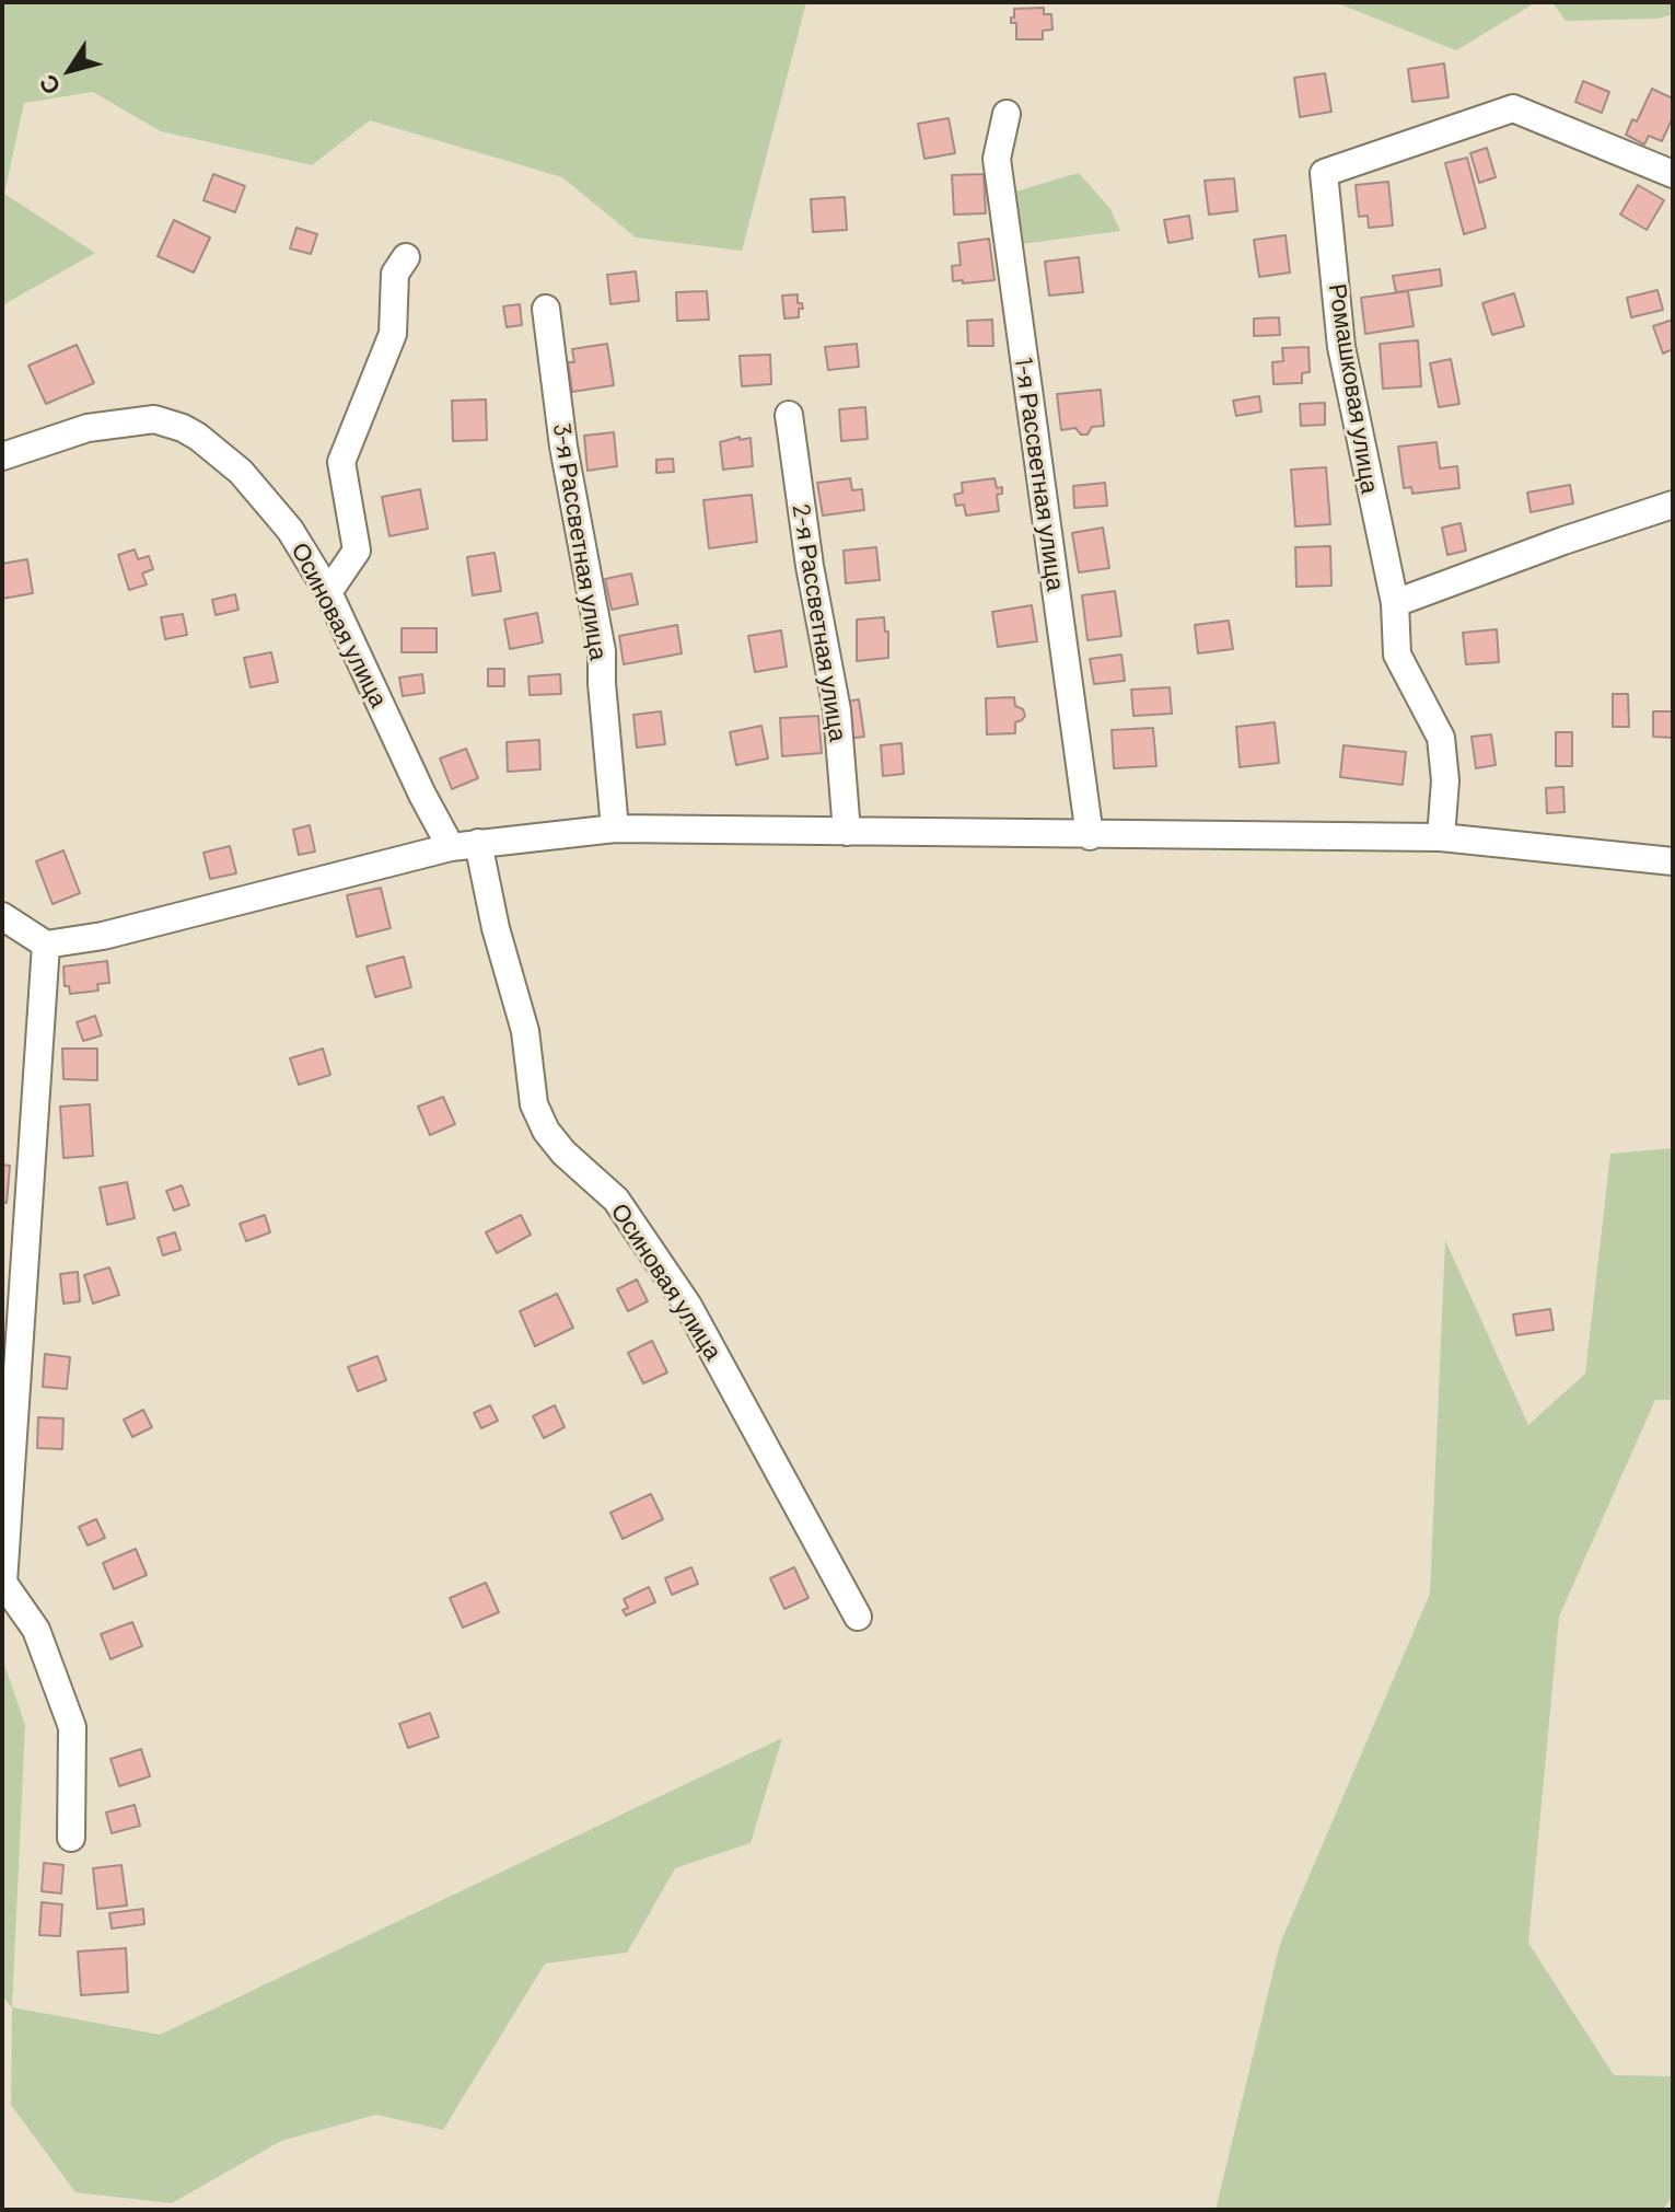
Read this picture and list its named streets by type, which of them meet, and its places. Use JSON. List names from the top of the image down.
{
  "streets": {
    "street": [
      "Ромашковая улица",
      "1-я Рассветная улица",
      "3-я Рассветная улица",
      "2-я Рассветная улица",
      "Осиновая улица"
    ]
  },
  "north": "bottom left"
}
